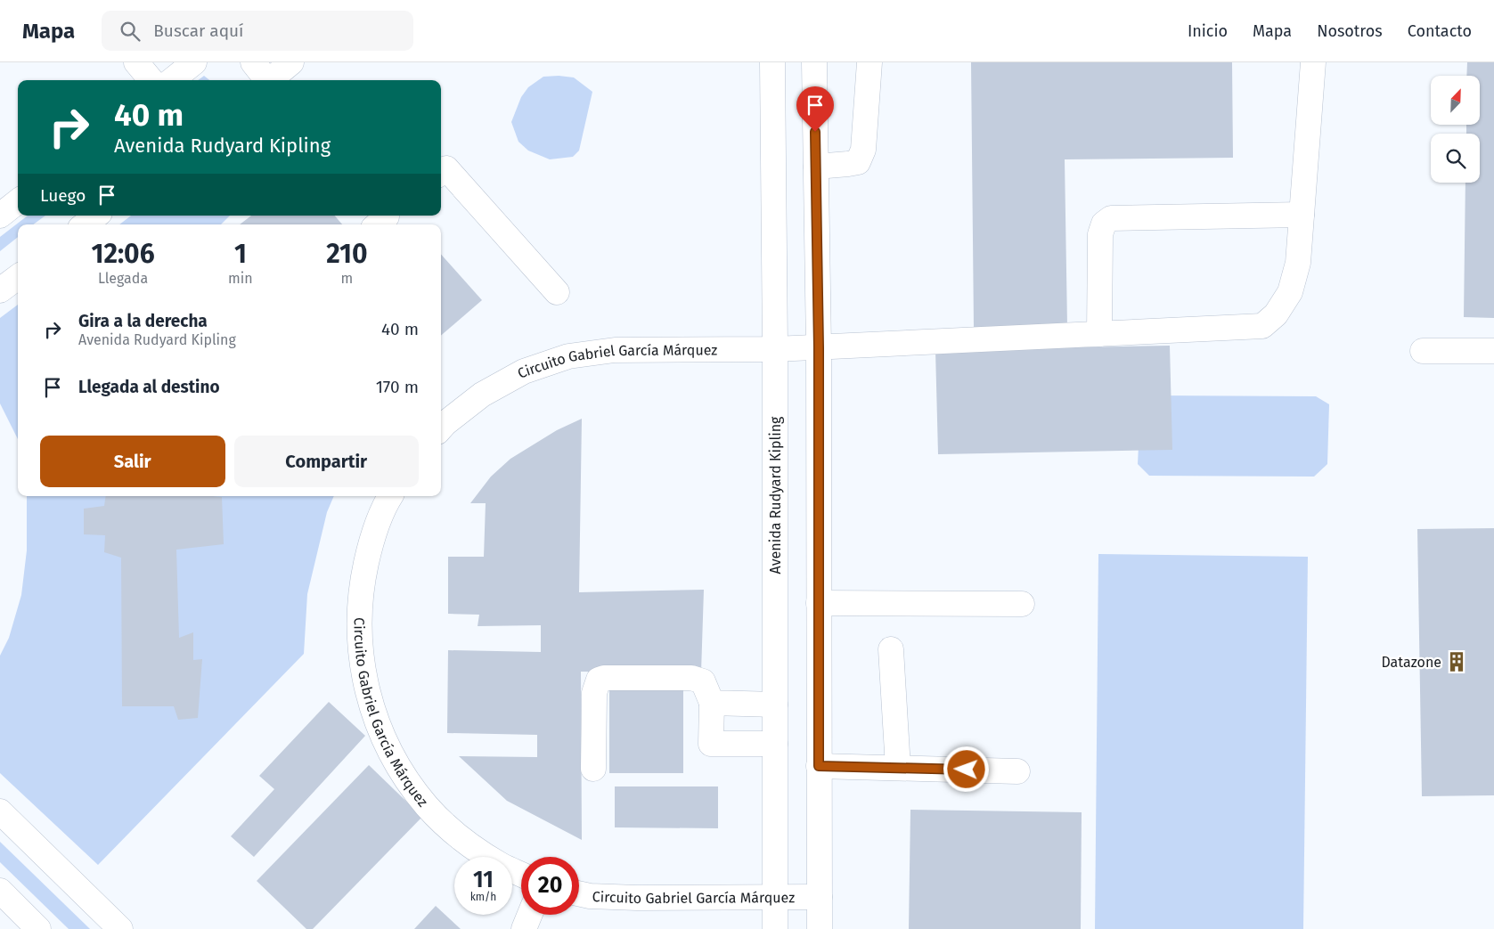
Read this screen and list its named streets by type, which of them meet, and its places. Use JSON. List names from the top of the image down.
{
  "streets": {
    "street": ["Circuito Gabriel García Márquez", "Avenida Rudyard Kipling"]
  },
  "crossings": [
    ["Circuito Gabriel García Márquez", "Avenida Rudyard Kipling"]
  ],
  "places": {
    "building": ["Datazone"]
  },
  "north": "top right",
  "page": {
    "header": "Mapa",
    "search": "Buscar aquí",
    "nav": [
      "Inicio",
      "Mapa",
      "Nosotros",
      "Contacto"
    ],
    "turn": ["40 m", "Avenida Rudyard Kipling"],
    "then": "Luego",
    "eta": [
      "12:06",
      "Llegada",
      "1",
      "min",
      "210",
      "m"
    ],
    "list": [
      {
        "name": "Gira a la derecha",
        "note": "Avenida Rudyard Kipling",
        "value": "40 m"
      },
      {
        "name": "Llegada al destino",
        "value": "170 m"
      }
    ],
    "buttons": ["Salir", "Compartir"],
    "speed": "11 km/h",
    "limit": "20"
  }
}
